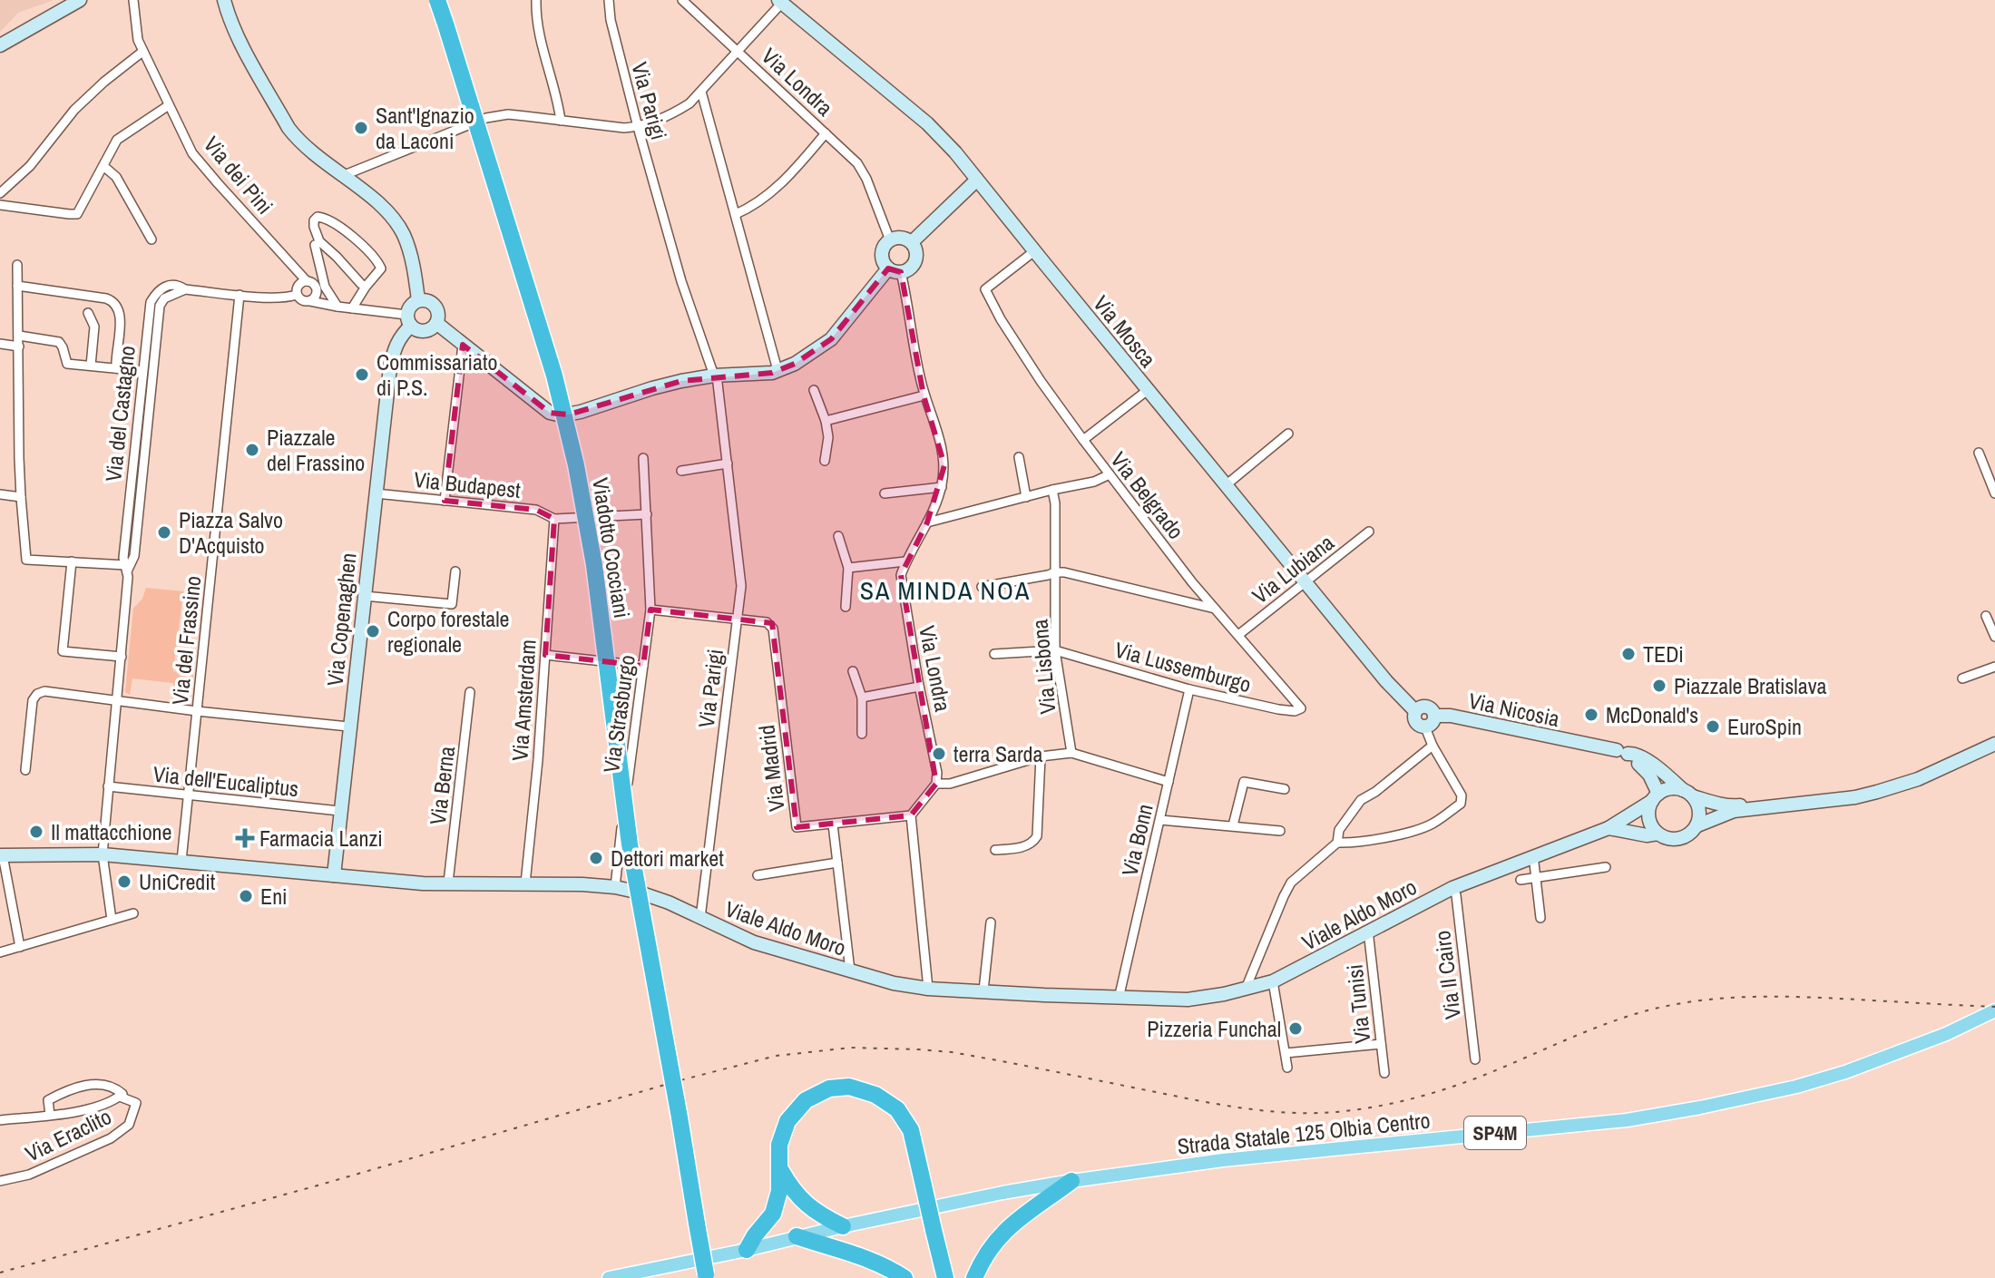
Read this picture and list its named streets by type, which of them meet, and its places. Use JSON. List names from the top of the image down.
{
  "streets": {
    "highway": ["Viadotto Cocciani"],
    "main road": ["Strada Statale 125 Olbia Centro", "SP4M"],
    "street": [
      "Via Londra",
      "Via Parigi",
      "Via dei Pini",
      "Via Mosca",
      "Via del Castagno",
      "Via Budapest",
      "Via Belgrado",
      "Via Lubiana",
      "Via Copenaghen",
      "Via del Frassino",
      "Via Lisbona",
      "Via Lussemburgo",
      "Via Amsterdam",
      "Via Nicosia",
      "Via Strasburgo",
      "Via Madrid",
      "Via dell'Eucaliptus",
      "Via Berna",
      "Via Bonn",
      "Viale Aldo Moro",
      "Via Il Cairo",
      "Via Tunisi",
      "Via Eraclito"
    ]
  },
  "crossings": [
    ["Via Parigi", "Via Madrid"],
    ["Via Parigi", "Viale Aldo Moro"],
    ["Via dei Pini", "Via del Castagno"],
    ["Via Mosca", "Via Belgrado"],
    ["Via Mosca", "Via Lubiana"],
    ["Via Mosca", "Via Nicosia"],
    ["Via del Castagno", "Via del Frassino"],
    ["Via del Castagno", "Via dell'Eucaliptus"],
    ["Via del Castagno", "Viale Aldo Moro"],
    ["Via Budapest", "Via Copenaghen"],
    ["Via Budapest", "Via Amsterdam"],
    ["Via Budapest", "Via Strasburgo"],
    ["Via Belgrado", "Via Lubiana"],
    ["Via Belgrado", "Via Lussemburgo"],
    ["Via Copenaghen", "Via dell'Eucaliptus"],
    ["Via Copenaghen", "Viale Aldo Moro"],
    ["Via del Frassino", "Via dell'Eucaliptus"],
    ["Via del Frassino", "Viale Aldo Moro"],
    ["Via Lisbona", "Via Lussemburgo"],
    ["Via Lussemburgo", "Via Bonn"],
    ["Via Amsterdam", "Viale Aldo Moro"],
    ["Via Nicosia", "Viale Aldo Moro"],
    ["Via Strasburgo", "Viale Aldo Moro"],
    ["Via Berna", "Viale Aldo Moro"],
    ["Via Bonn", "Viale Aldo Moro"],
    ["Viale Aldo Moro", "Via Il Cairo"],
    ["Viale Aldo Moro", "Via Tunisi"]
  ],
  "districts": ["SA MINDA NOA"],
  "places": {
    "other": [
      "Sant'Ignazio da Laconi",
      "Commissariato di P.S.",
      "Piazzale del Frassino",
      "Piazza Salvo D'Acquisto",
      "Corpo forestale regionale",
      "TEDi",
      "Piazzale Bratislava",
      "McDonald's",
      "EuroSpin",
      "terra Sarda",
      "Il mattacchione",
      "Dettori market",
      "UniCredit",
      "Eni",
      "Pizzeria Funchal"
    ],
    "health": ["Farmacia Lanzi"]
  }
}
